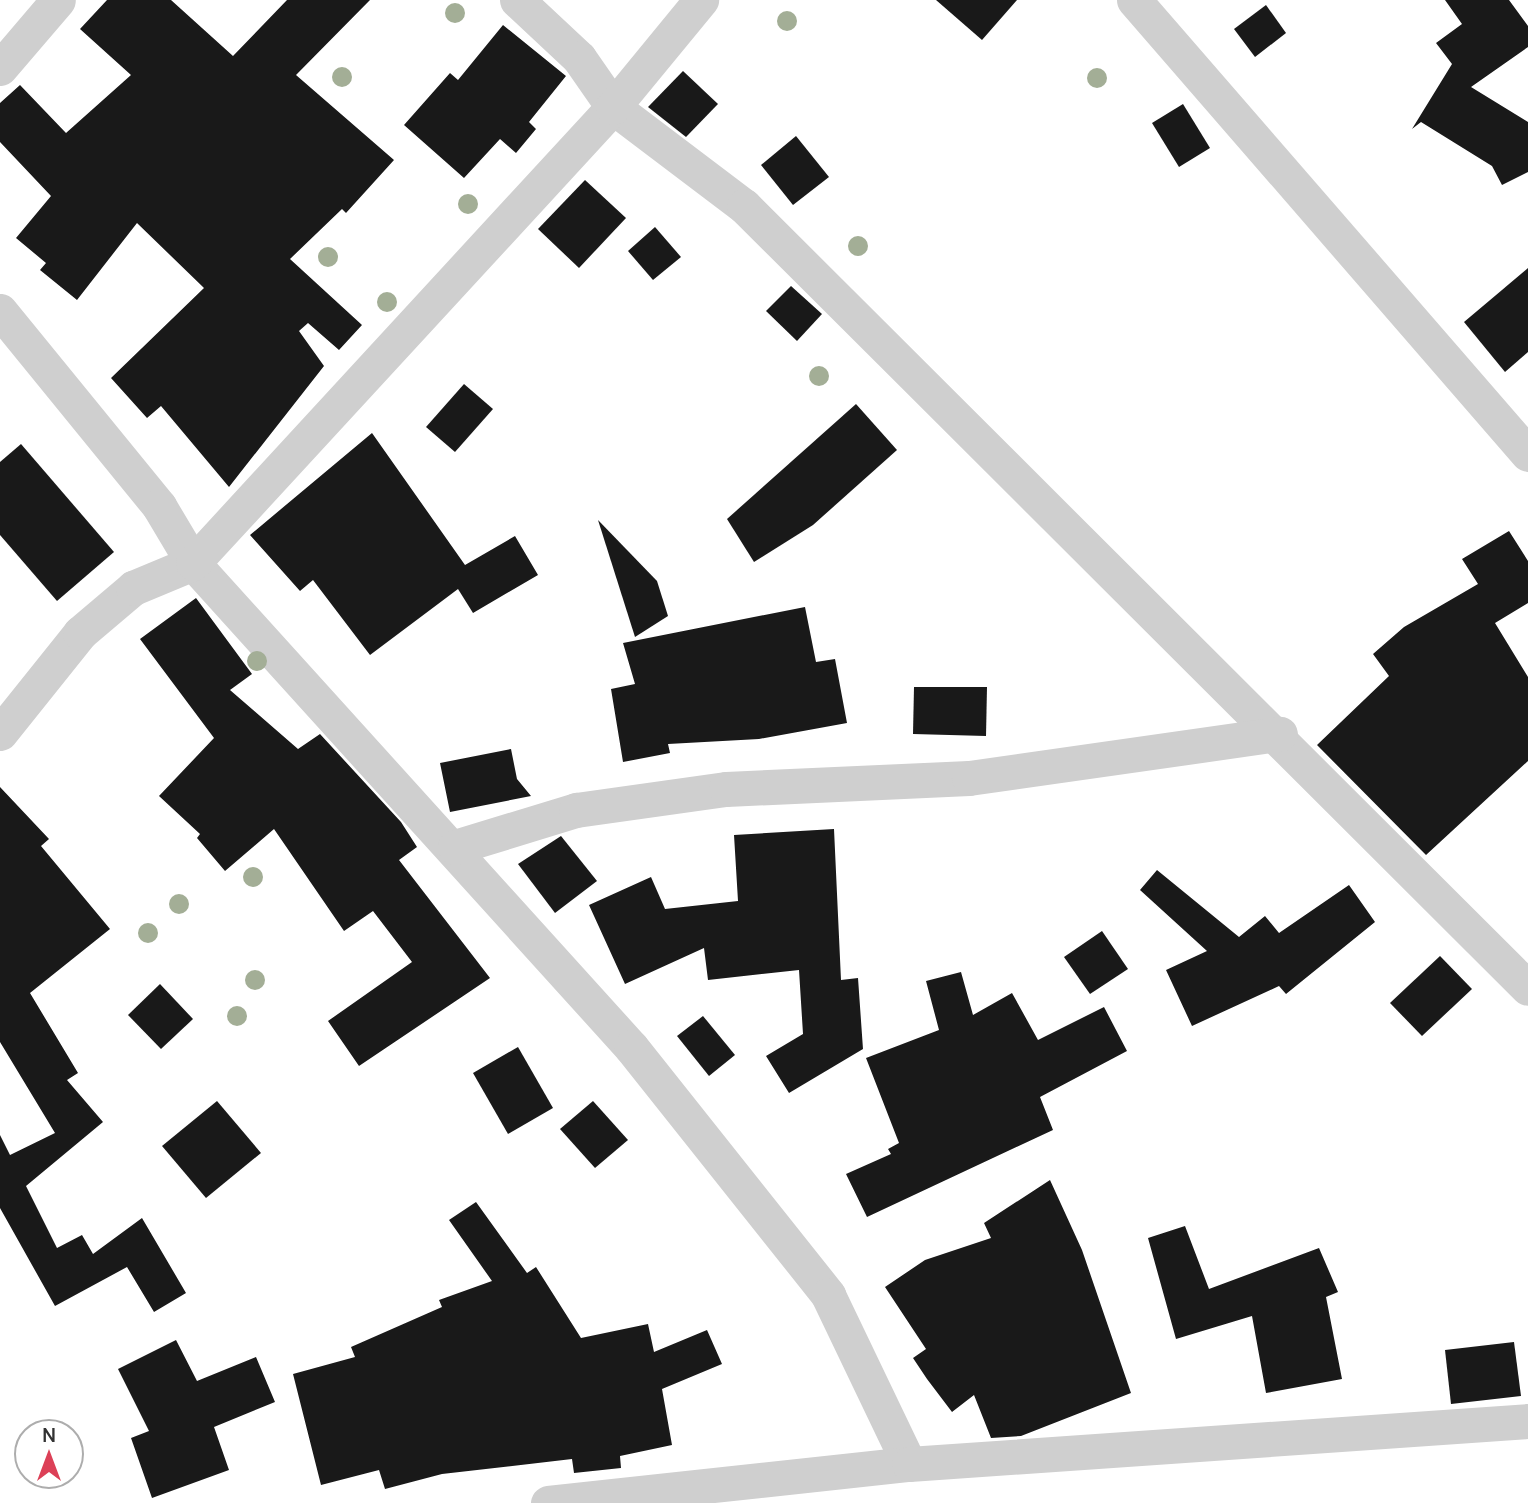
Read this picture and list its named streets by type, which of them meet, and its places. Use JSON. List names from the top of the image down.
{
  "north": "top"
}
